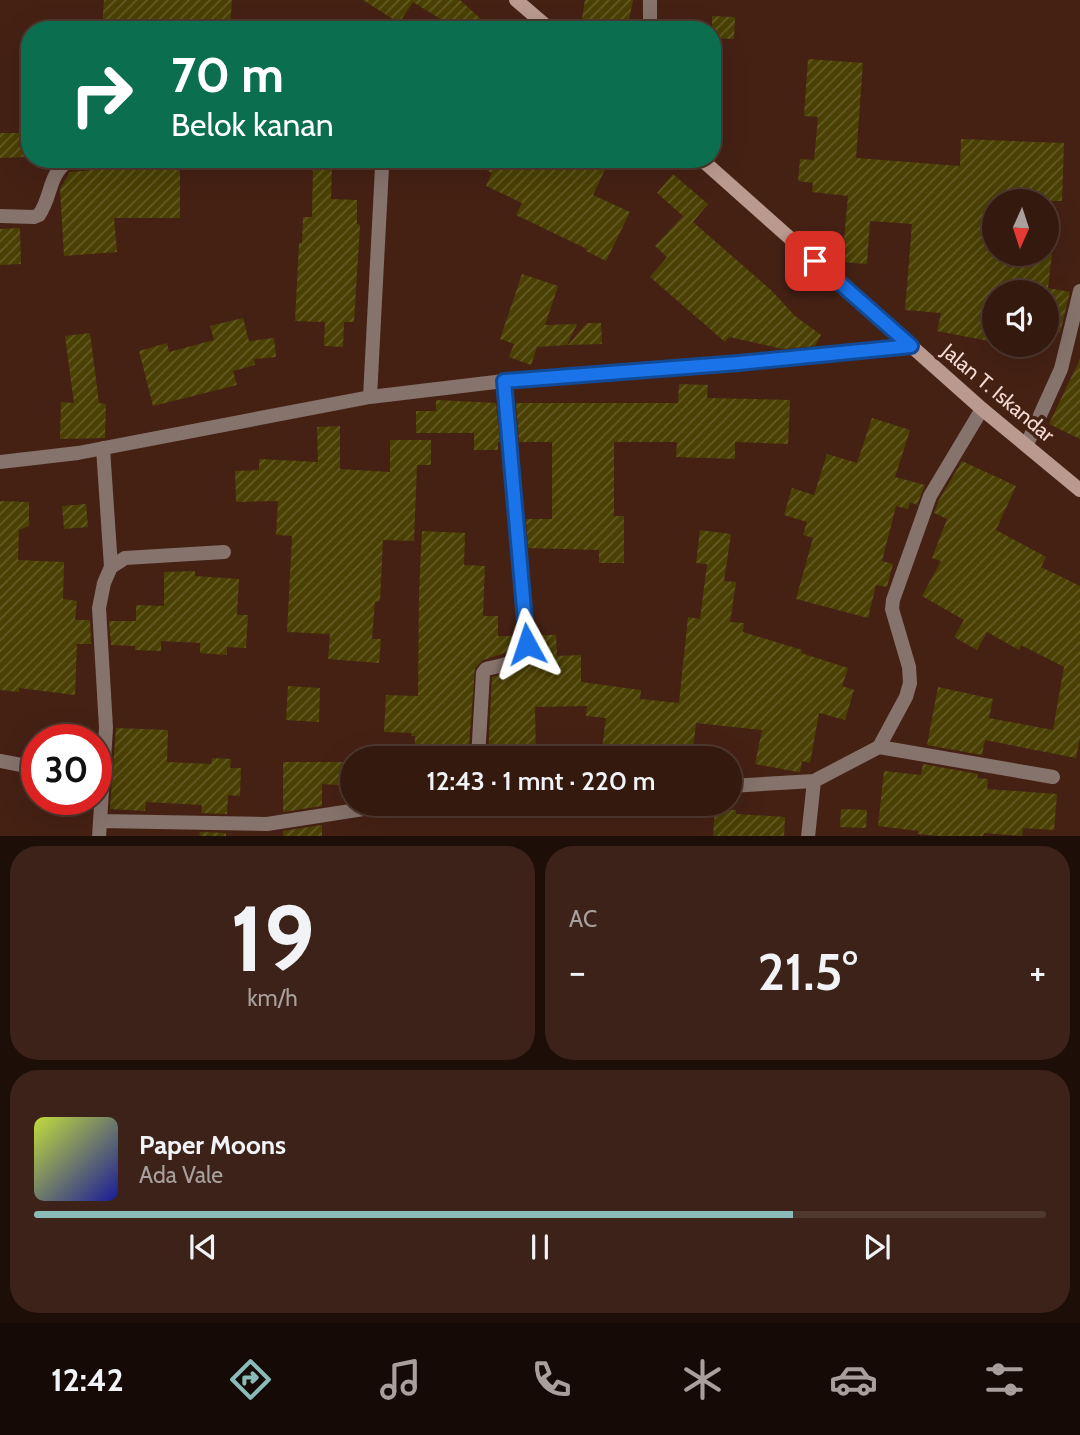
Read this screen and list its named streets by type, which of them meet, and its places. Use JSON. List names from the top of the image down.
{
  "streets": {
    "street": ["Jalan T. Iskandar"]
  },
  "north": "bottom",
  "page": {
    "turn": ["70 m", "Belok kanan"],
    "limit": "30",
    "trip": "12:43 · 1 mnt · 220 m",
    "tile": [
      ["19", "km/h"],
      "AC"
    ],
    "heat": ["−", "21.5°", "+"],
    "song": ["Paper Moons", "Ada Vale"],
    "tabs": "12:42"
  }
}
